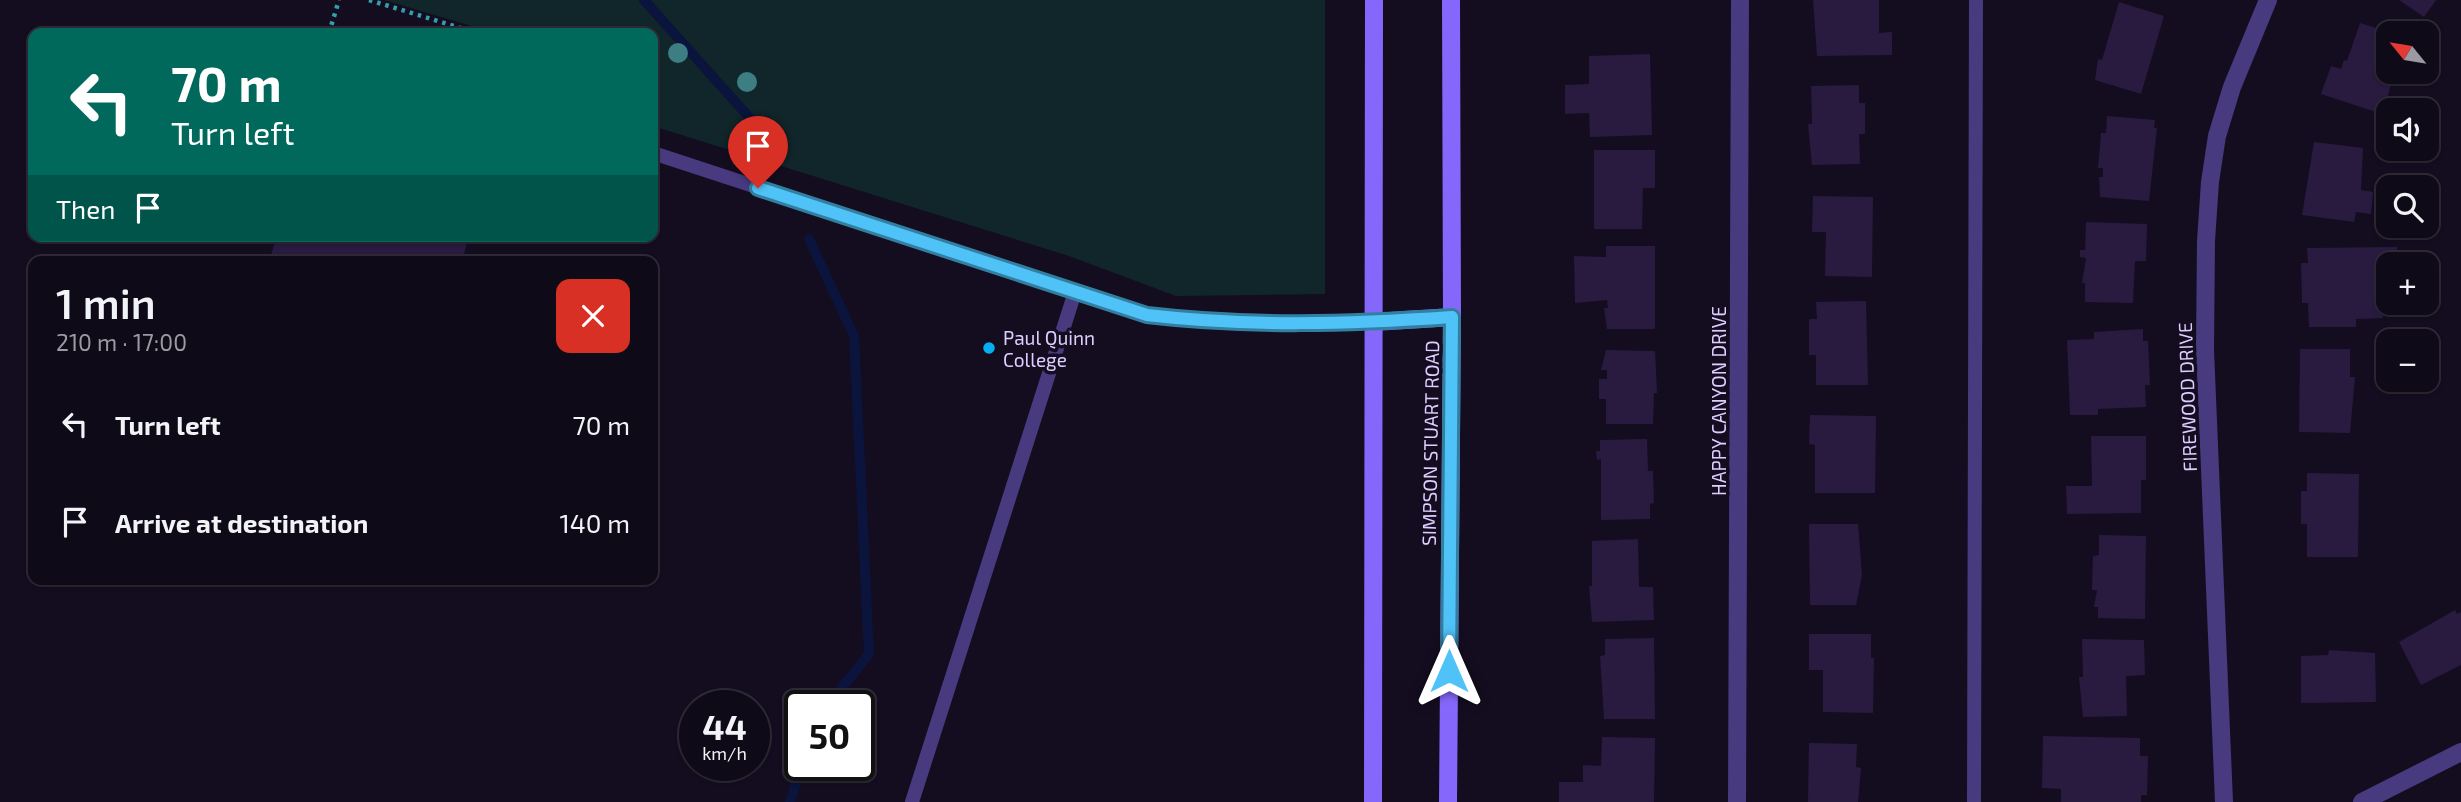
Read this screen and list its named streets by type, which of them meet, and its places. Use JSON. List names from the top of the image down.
{
  "streets": {
    "main road": ["SIMPSON STUART ROAD"],
    "street": ["FIREWOOD DRIVE", "HAPPY CANYON DRIVE"]
  },
  "places": ["Paul Quinn College"],
  "north": "top left",
  "page": {
    "map_buttons": ["+", "−"],
    "turn": ["70 m", "Turn left"],
    "then": "Then",
    "heading": ["1 min", "210 m · 17:00"],
    "list": [
      {
        "name": "Turn left",
        "value": "70 m"
      },
      {
        "name": "Arrive at destination",
        "value": "140 m"
      }
    ],
    "speed": "44 km/h",
    "limit": "50"
  }
}
